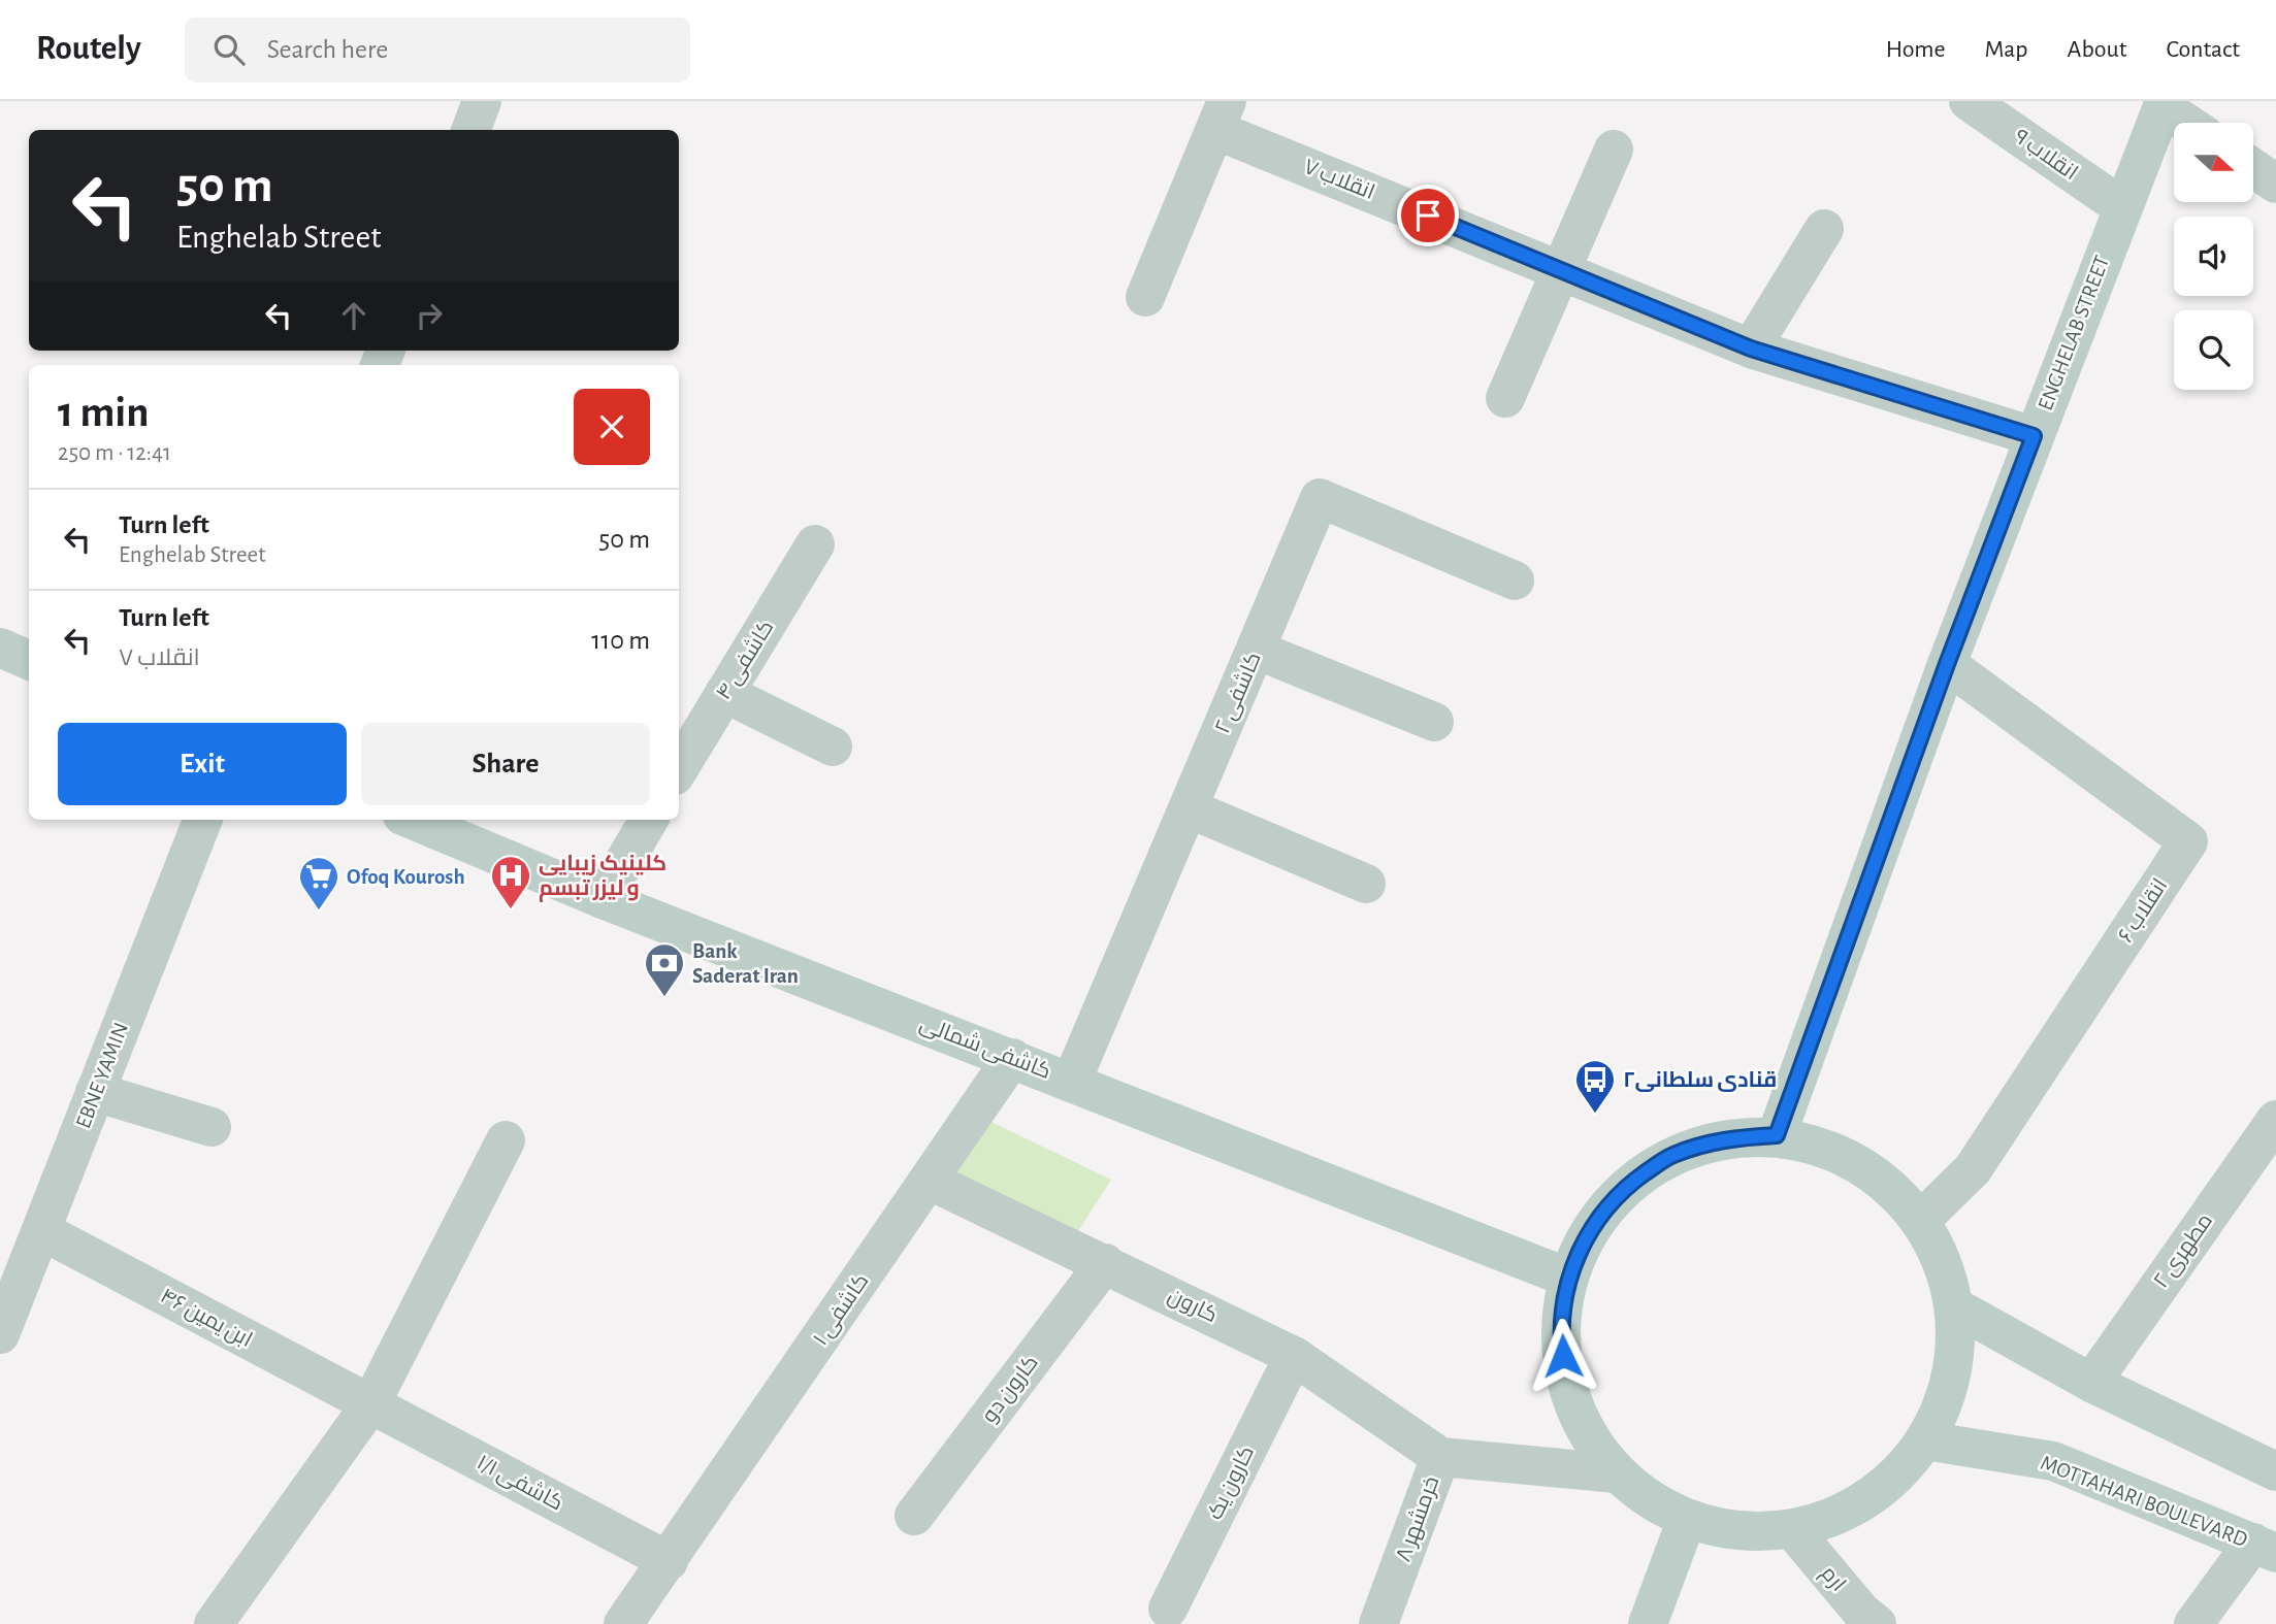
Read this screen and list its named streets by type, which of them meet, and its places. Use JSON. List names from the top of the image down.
{
  "streets": {
    "main road": ["ENGHELAB STREET", "کاشفی شمالی", "MOTTAHARI BOULEVARD"],
    "street": [
      "انقلاب ۹",
      "انقلاب ۷",
      "کاشفی ۴",
      "کاشفی ۲",
      "انقلاب ۶",
      "EBNE YAMIN",
      "مطهری ۲",
      "کارون",
      "کاشفی ۱",
      "ابن یمین ۴۶",
      "کارون دو",
      "کاشفی ۱/۱",
      "کارون یک",
      "خرمشهر ۸",
      "ارم"
    ]
  },
  "crossings": [
    ["انقلاب ۹", "ENGHELAB STREET"],
    ["انقلاب ۷", "ENGHELAB STREET"],
    ["ENGHELAB STREET", "انقلاب ۶"],
    ["کاشفی ۲", "کاشفی شمالی"],
    ["کاشفی شمالی", "کاشفی ۱"],
    ["EBNE YAMIN", "ابن یمین ۴۶"],
    ["کارون", "کاشفی ۱"],
    ["کارون", "کارون دو"],
    ["کارون", "کارون یک"],
    ["کارون", "خرمشهر ۸"],
    ["کاشفی ۱", "کاشفی ۱/۱"],
    ["ابن یمین ۴۶", "کاشفی ۱/۱"]
  ],
  "places": {
    "hospital": ["کلینیک زیبایی و لیزر تبسم"],
    "supermarket": ["Ofoq Kourosh"],
    "bank": ["Bank Saderat Iran"],
    "bus stop": ["قنادی سلطانی۲"]
  },
  "north": "right",
  "page": {
    "header": "Routely",
    "search": "Search here",
    "nav": [
      "Home",
      "Map",
      "About",
      "Contact"
    ],
    "turn": ["50 m", "Enghelab Street"],
    "heading": ["1 min", "250 m · 12:41"],
    "list": [
      {
        "name": "Turn left",
        "note": "Enghelab Street",
        "value": "50 m"
      },
      {
        "name": "Turn left",
        "note": "انقلاب ۷",
        "value": "110 m"
      }
    ],
    "buttons": ["Exit", "Share"]
  }
}
